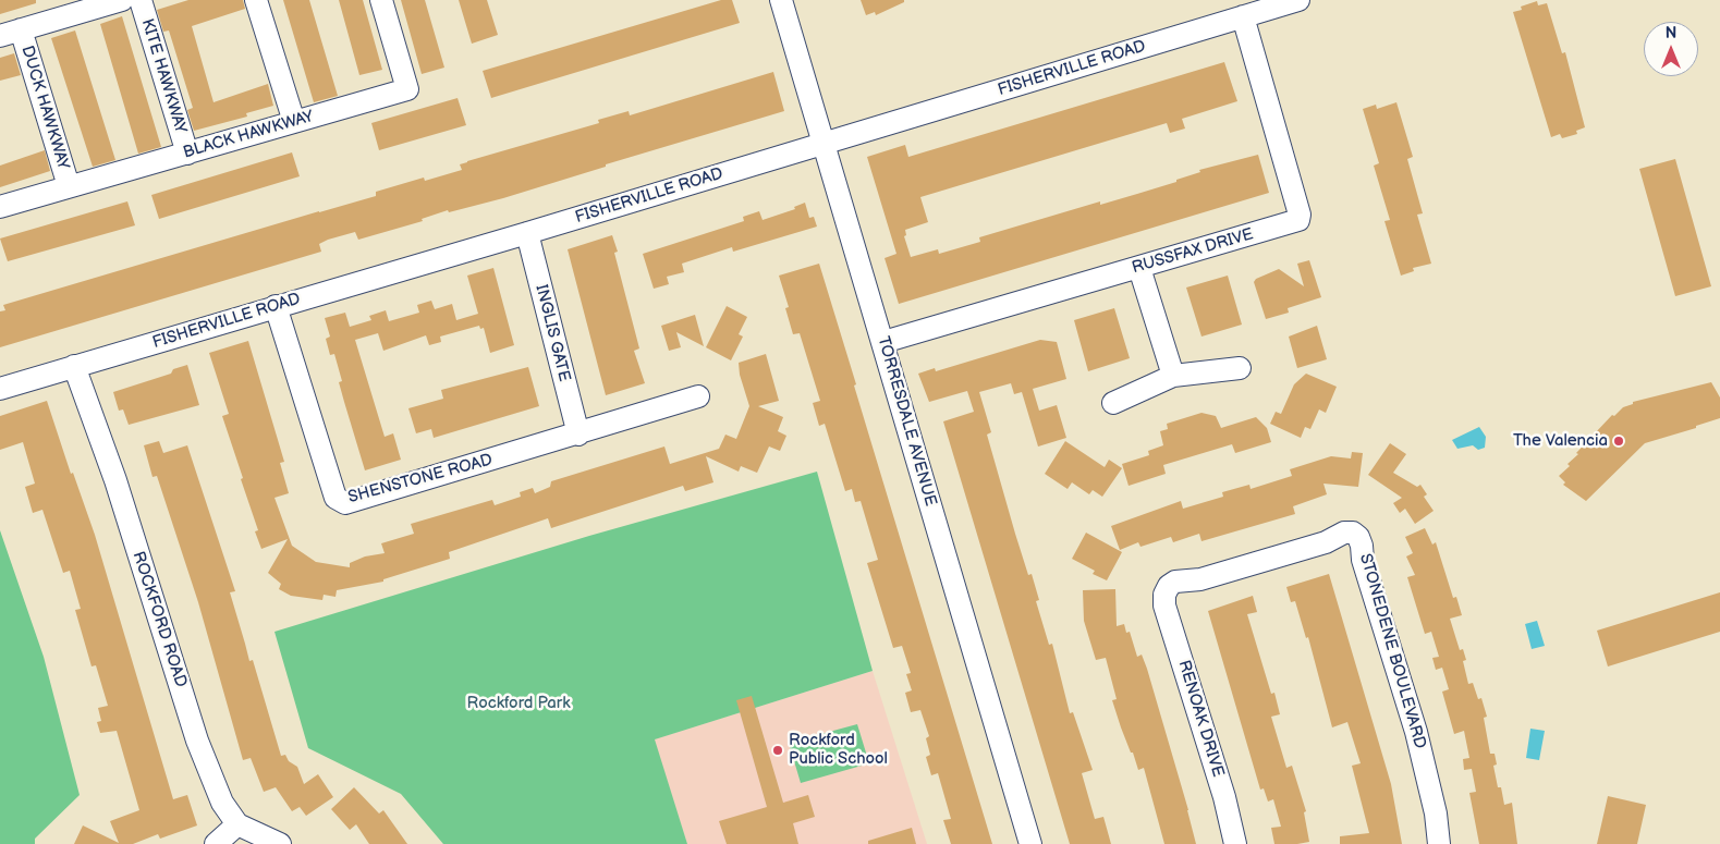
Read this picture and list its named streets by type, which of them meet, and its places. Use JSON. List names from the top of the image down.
{
  "streets": {
    "street": [
      "FISHERVILLE ROAD",
      "KITE HAWKWAY",
      "DUCK HAWKWAY",
      "BLACK HAWKWAY",
      "RUSSFAX DRIVE",
      "INGLIS GATE",
      "TORRESDALE AVENUE",
      "SHENSTONE ROAD",
      "ROCKFORD ROAD",
      "STONEDENE BOULEVARD",
      "RENOAK DRIVE"
    ]
  },
  "crossings": [
    ["FISHERVILLE ROAD", "RUSSFAX DRIVE"],
    ["FISHERVILLE ROAD", "INGLIS GATE"],
    ["FISHERVILLE ROAD", "TORRESDALE AVENUE"],
    ["FISHERVILLE ROAD", "SHENSTONE ROAD"],
    ["FISHERVILLE ROAD", "ROCKFORD ROAD"],
    ["KITE HAWKWAY", "BLACK HAWKWAY"],
    ["DUCK HAWKWAY", "BLACK HAWKWAY"],
    ["RUSSFAX DRIVE", "TORRESDALE AVENUE"],
    ["INGLIS GATE", "SHENSTONE ROAD"],
    ["STONEDENE BOULEVARD", "RENOAK DRIVE"]
  ],
  "parks": ["Rockford Park"],
  "places": ["The Valencia", "Rockford Public School"],
  "north": "top"
}
